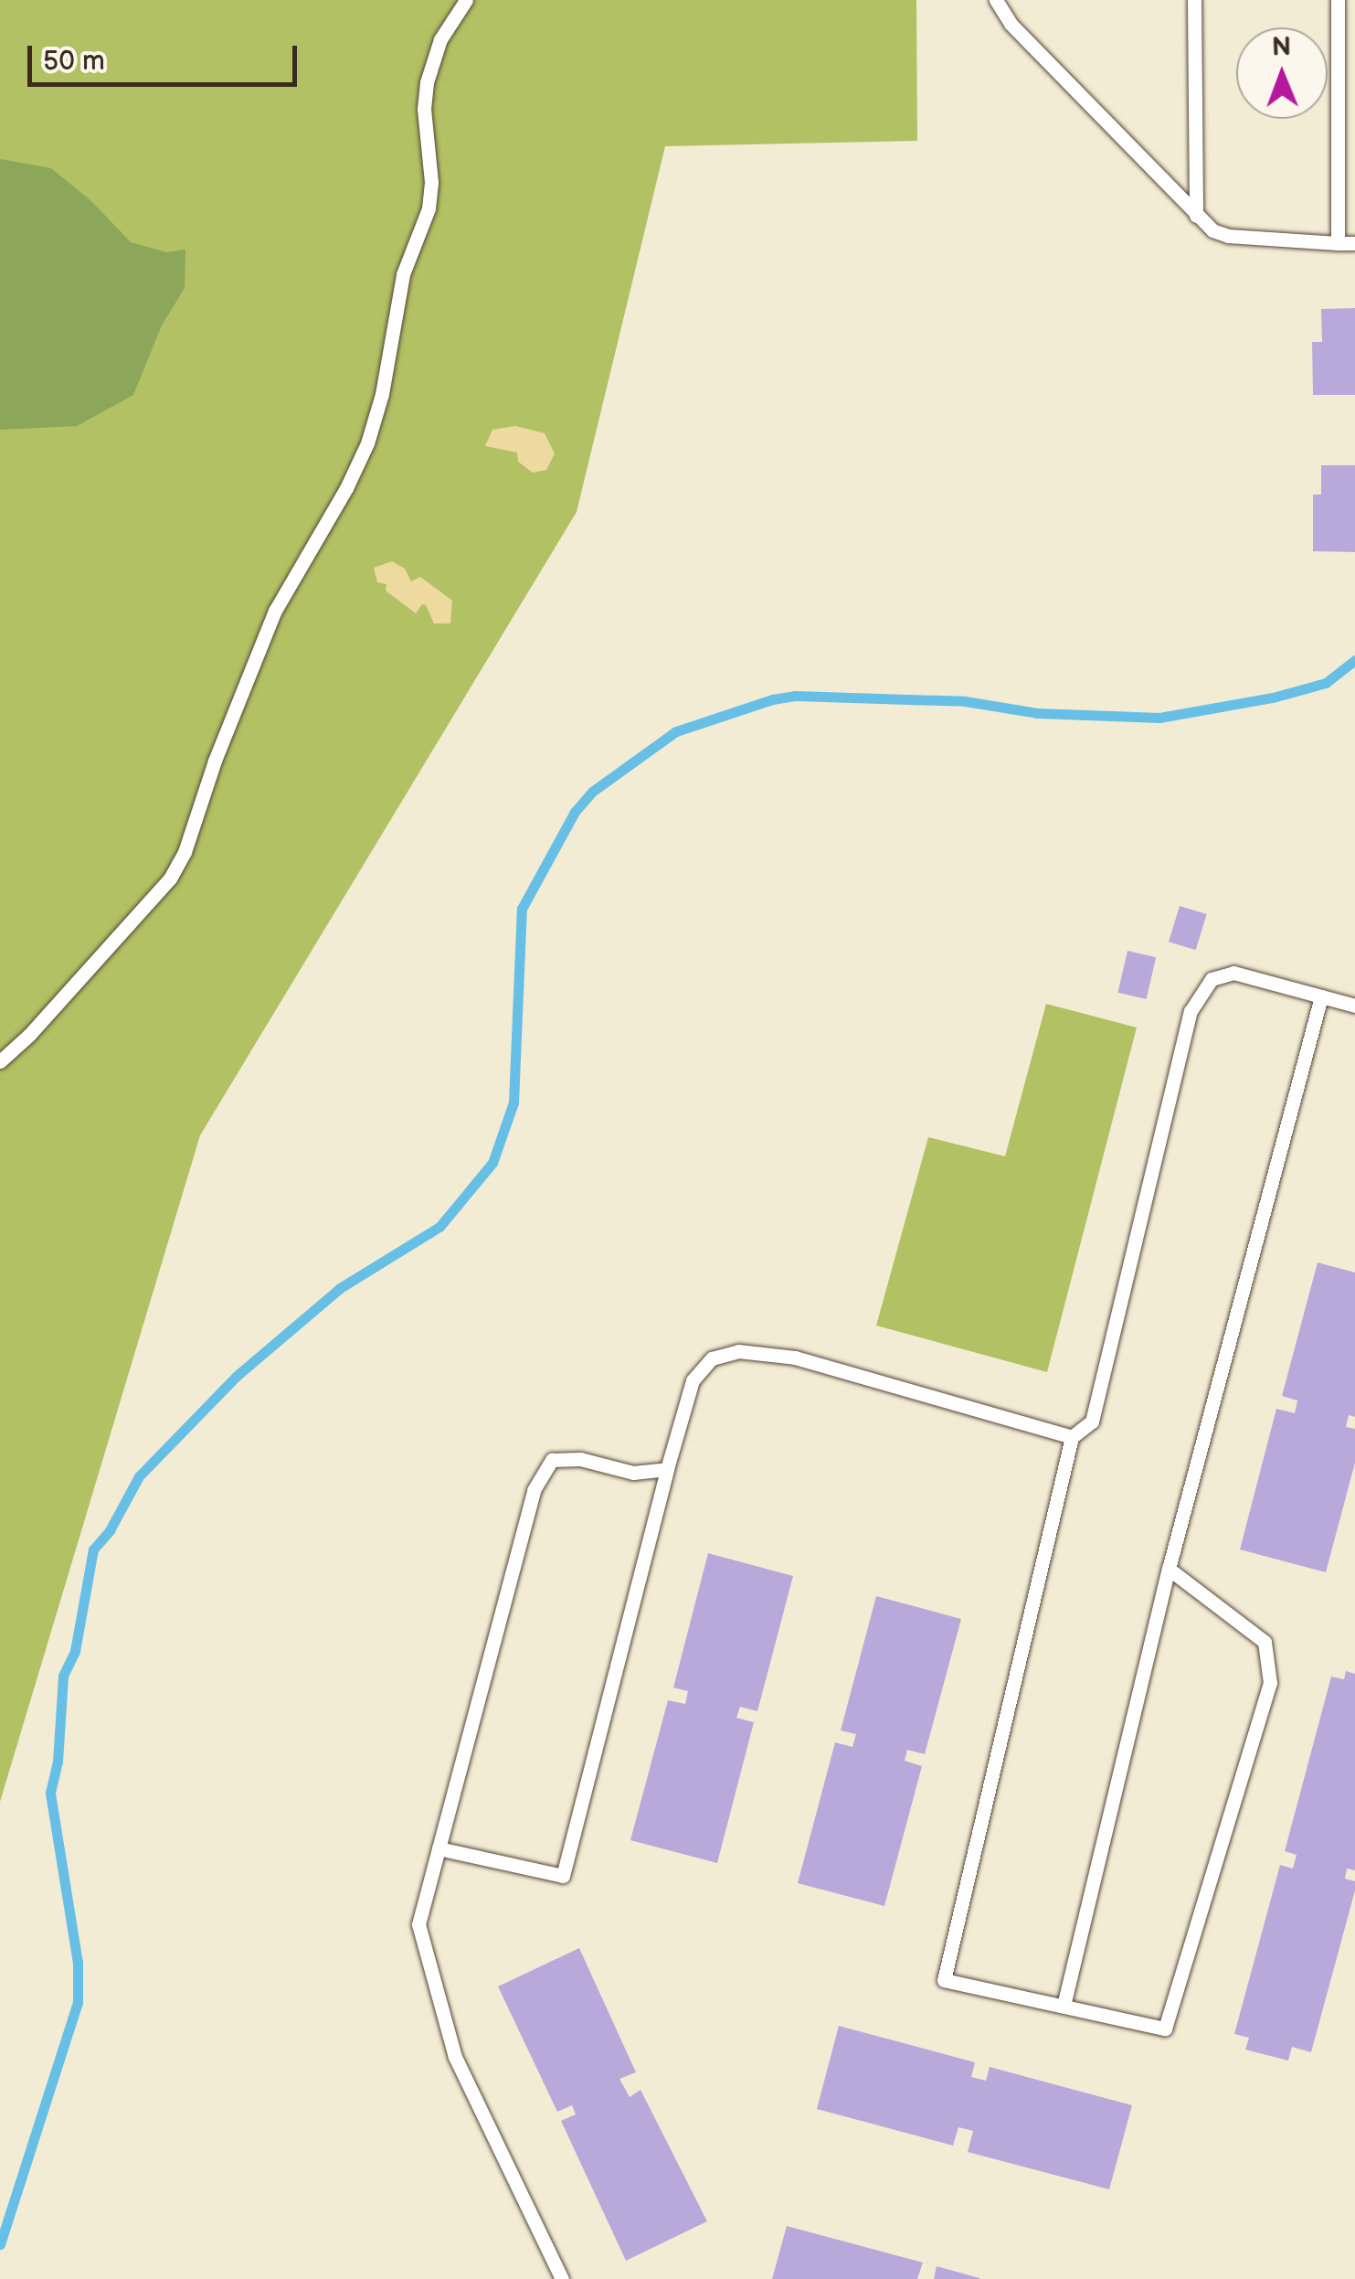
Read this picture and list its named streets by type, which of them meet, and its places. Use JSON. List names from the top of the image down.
{
  "scale_bar": "50 m",
  "north": "top"
}
